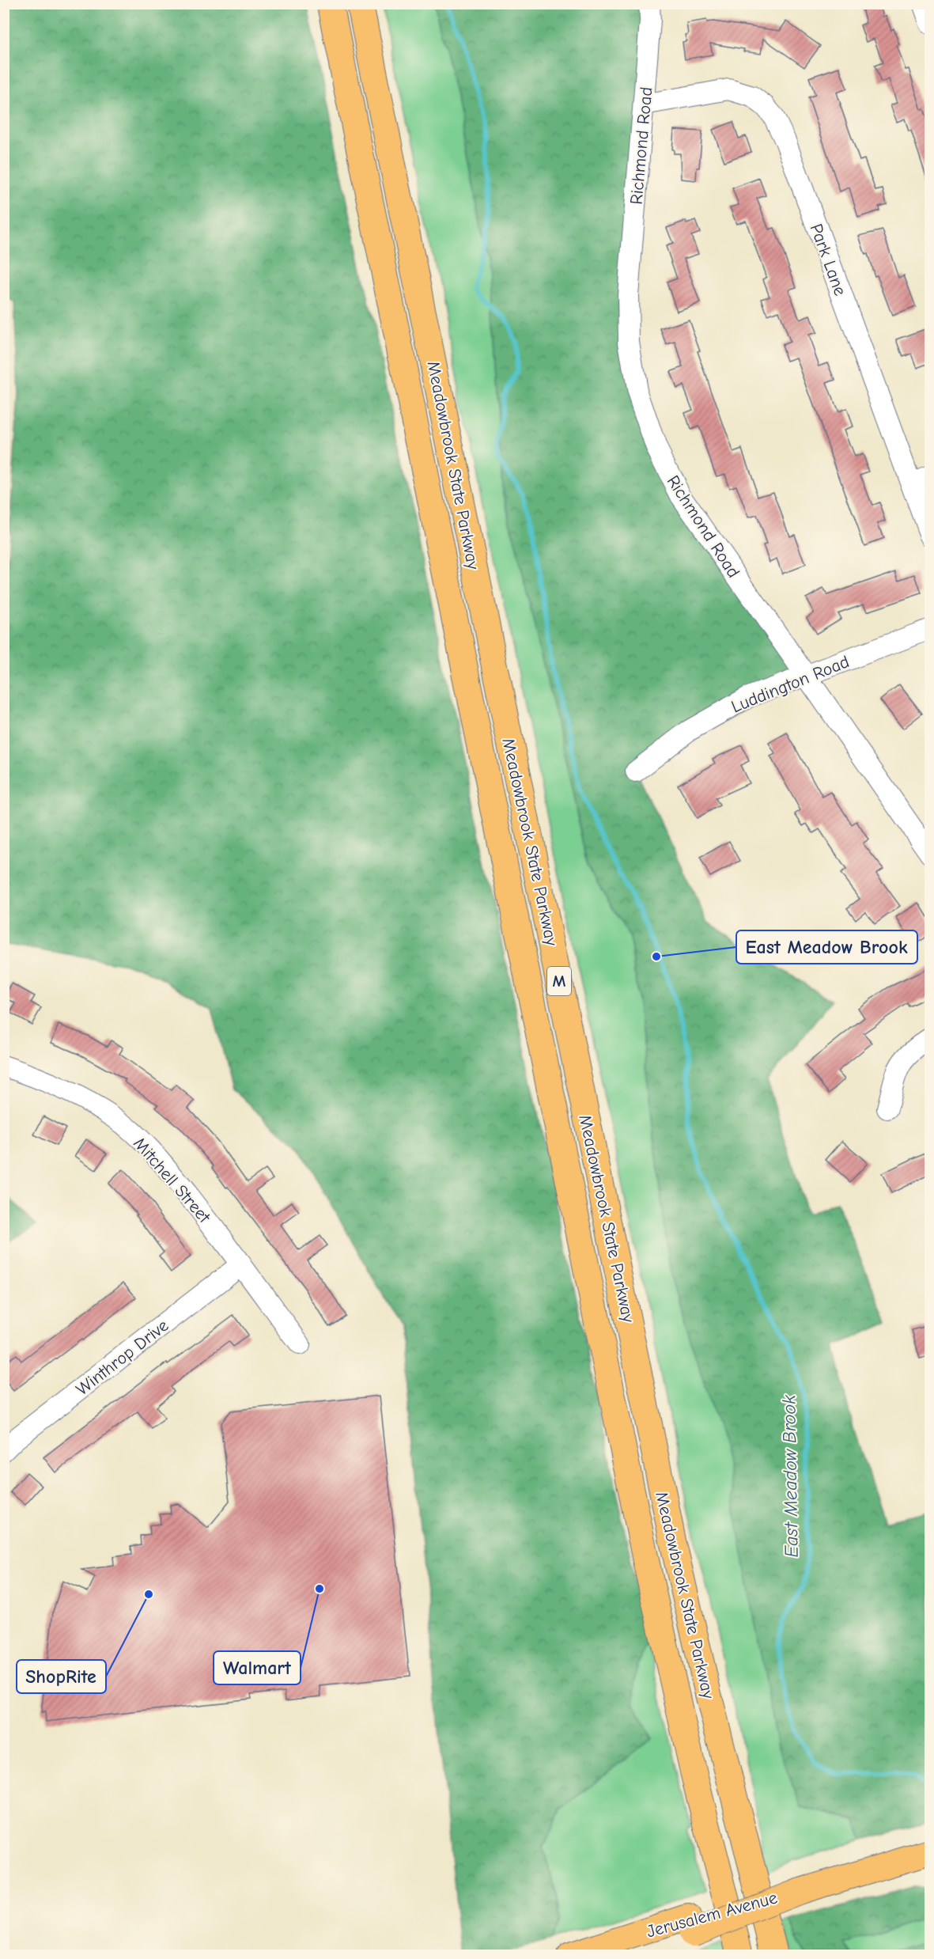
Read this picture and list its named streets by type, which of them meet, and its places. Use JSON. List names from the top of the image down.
{
  "streets": {
    "highway": ["Meadowbrook State Parkway", "M"],
    "main road": ["Jerusalem Avenue"],
    "street": [
      "Richmond Road",
      "Park Lane",
      "Luddington Road",
      "Mitchell Street",
      "Winthrop Drive"
    ]
  },
  "crossings": [
    ["Richmond Road", "Park Lane"],
    ["Richmond Road", "Luddington Road"],
    ["Mitchell Street", "Winthrop Drive"]
  ],
  "water": ["East Meadow Brook"],
  "places": ["East Meadow Brook", "Walmart", "ShopRite"]
}
